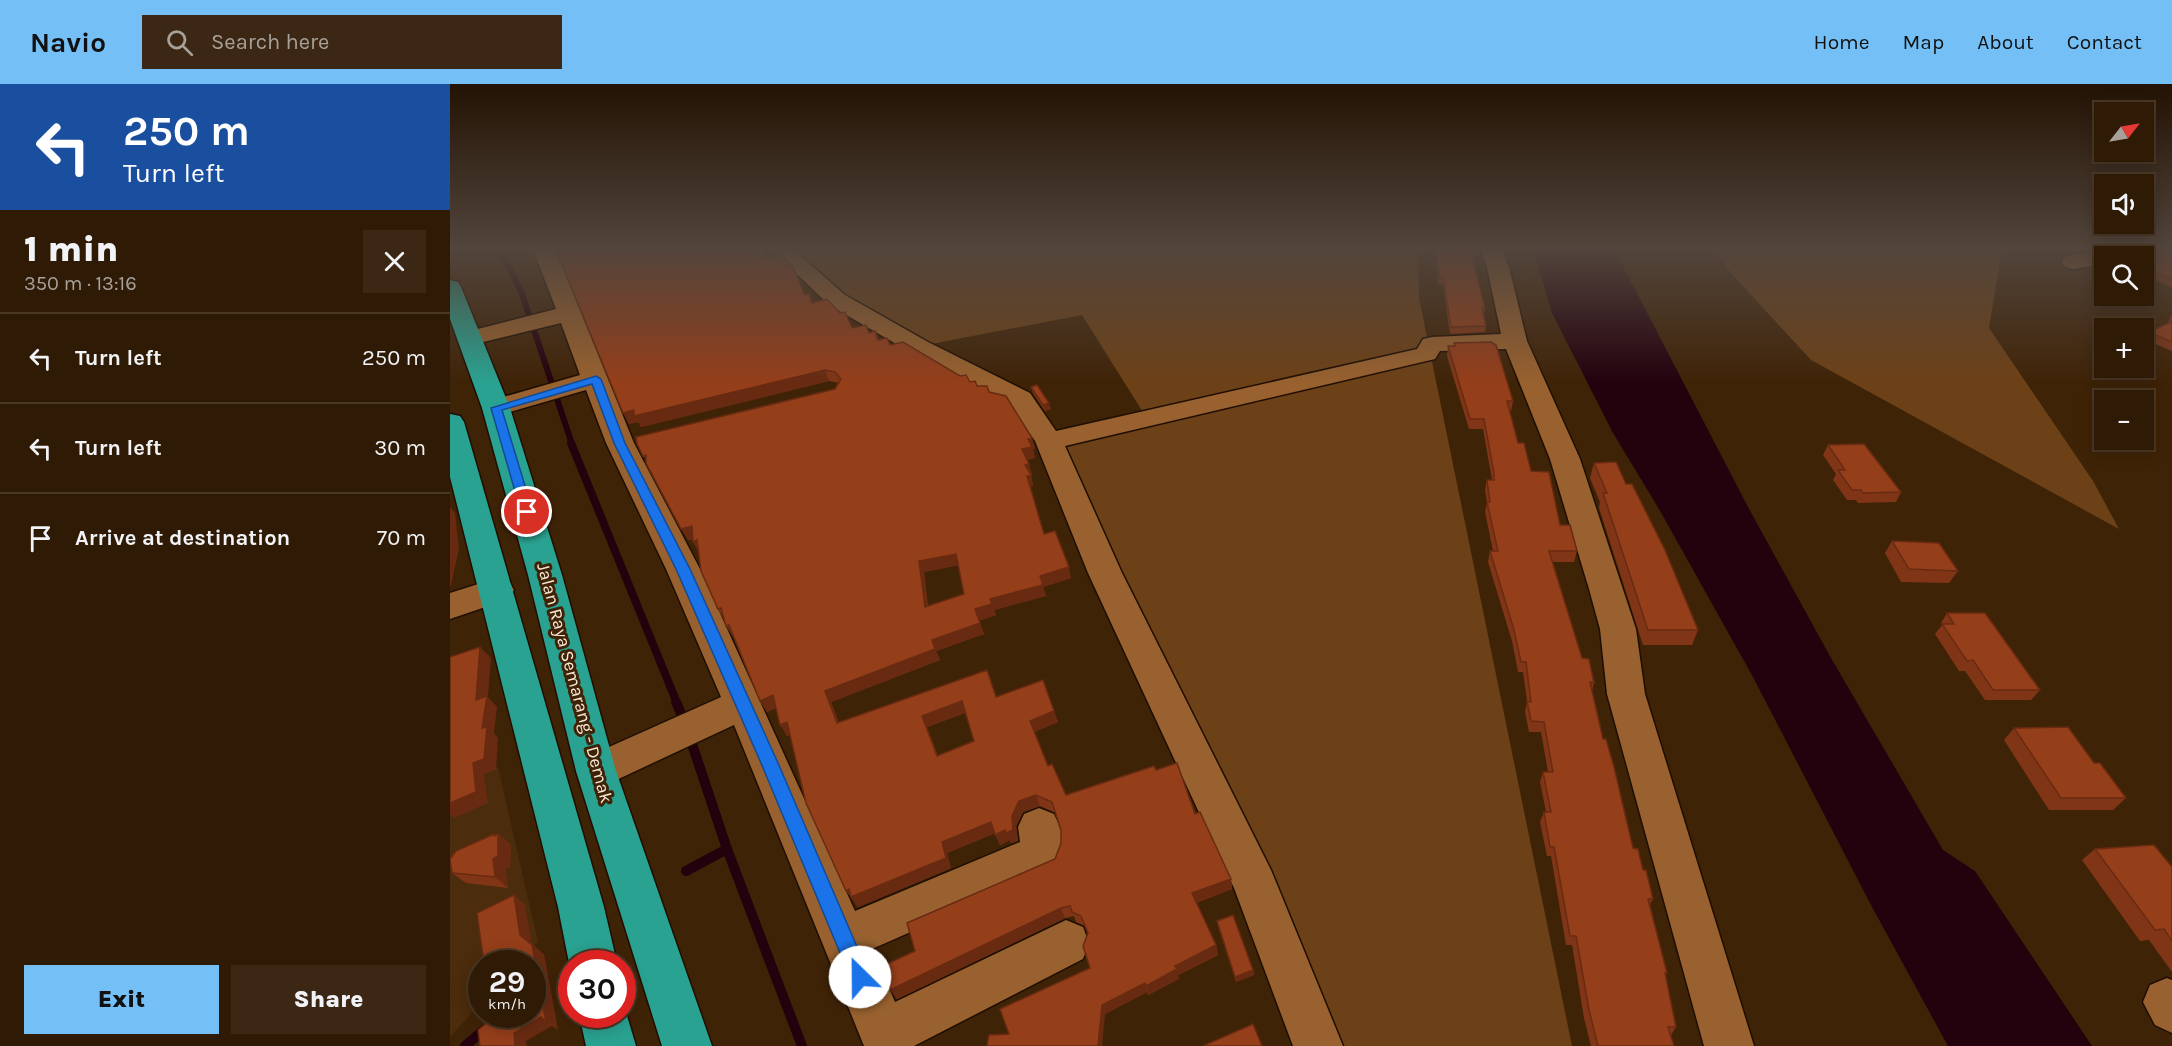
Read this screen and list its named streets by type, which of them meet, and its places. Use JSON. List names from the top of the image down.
{
  "streets": {
    "highway": ["Jalan Raya Semarang - Demak"]
  },
  "north": "top right",
  "page": {
    "header": "Navio",
    "search": "Search here",
    "nav": [
      "Home",
      "Map",
      "About",
      "Contact"
    ],
    "turn": ["250 m", "Turn left"],
    "map_buttons": ["+", "−"],
    "heading": ["1 min", "350 m · 13:16"],
    "list": [
      {
        "name": "Turn left",
        "value": "250 m"
      },
      {
        "name": "Turn left",
        "value": "30 m"
      },
      {
        "name": "Arrive at destination",
        "value": "70 m"
      }
    ],
    "speed": "29 km/h",
    "limit": "30",
    "buttons": ["Exit", "Share"]
  }
}
